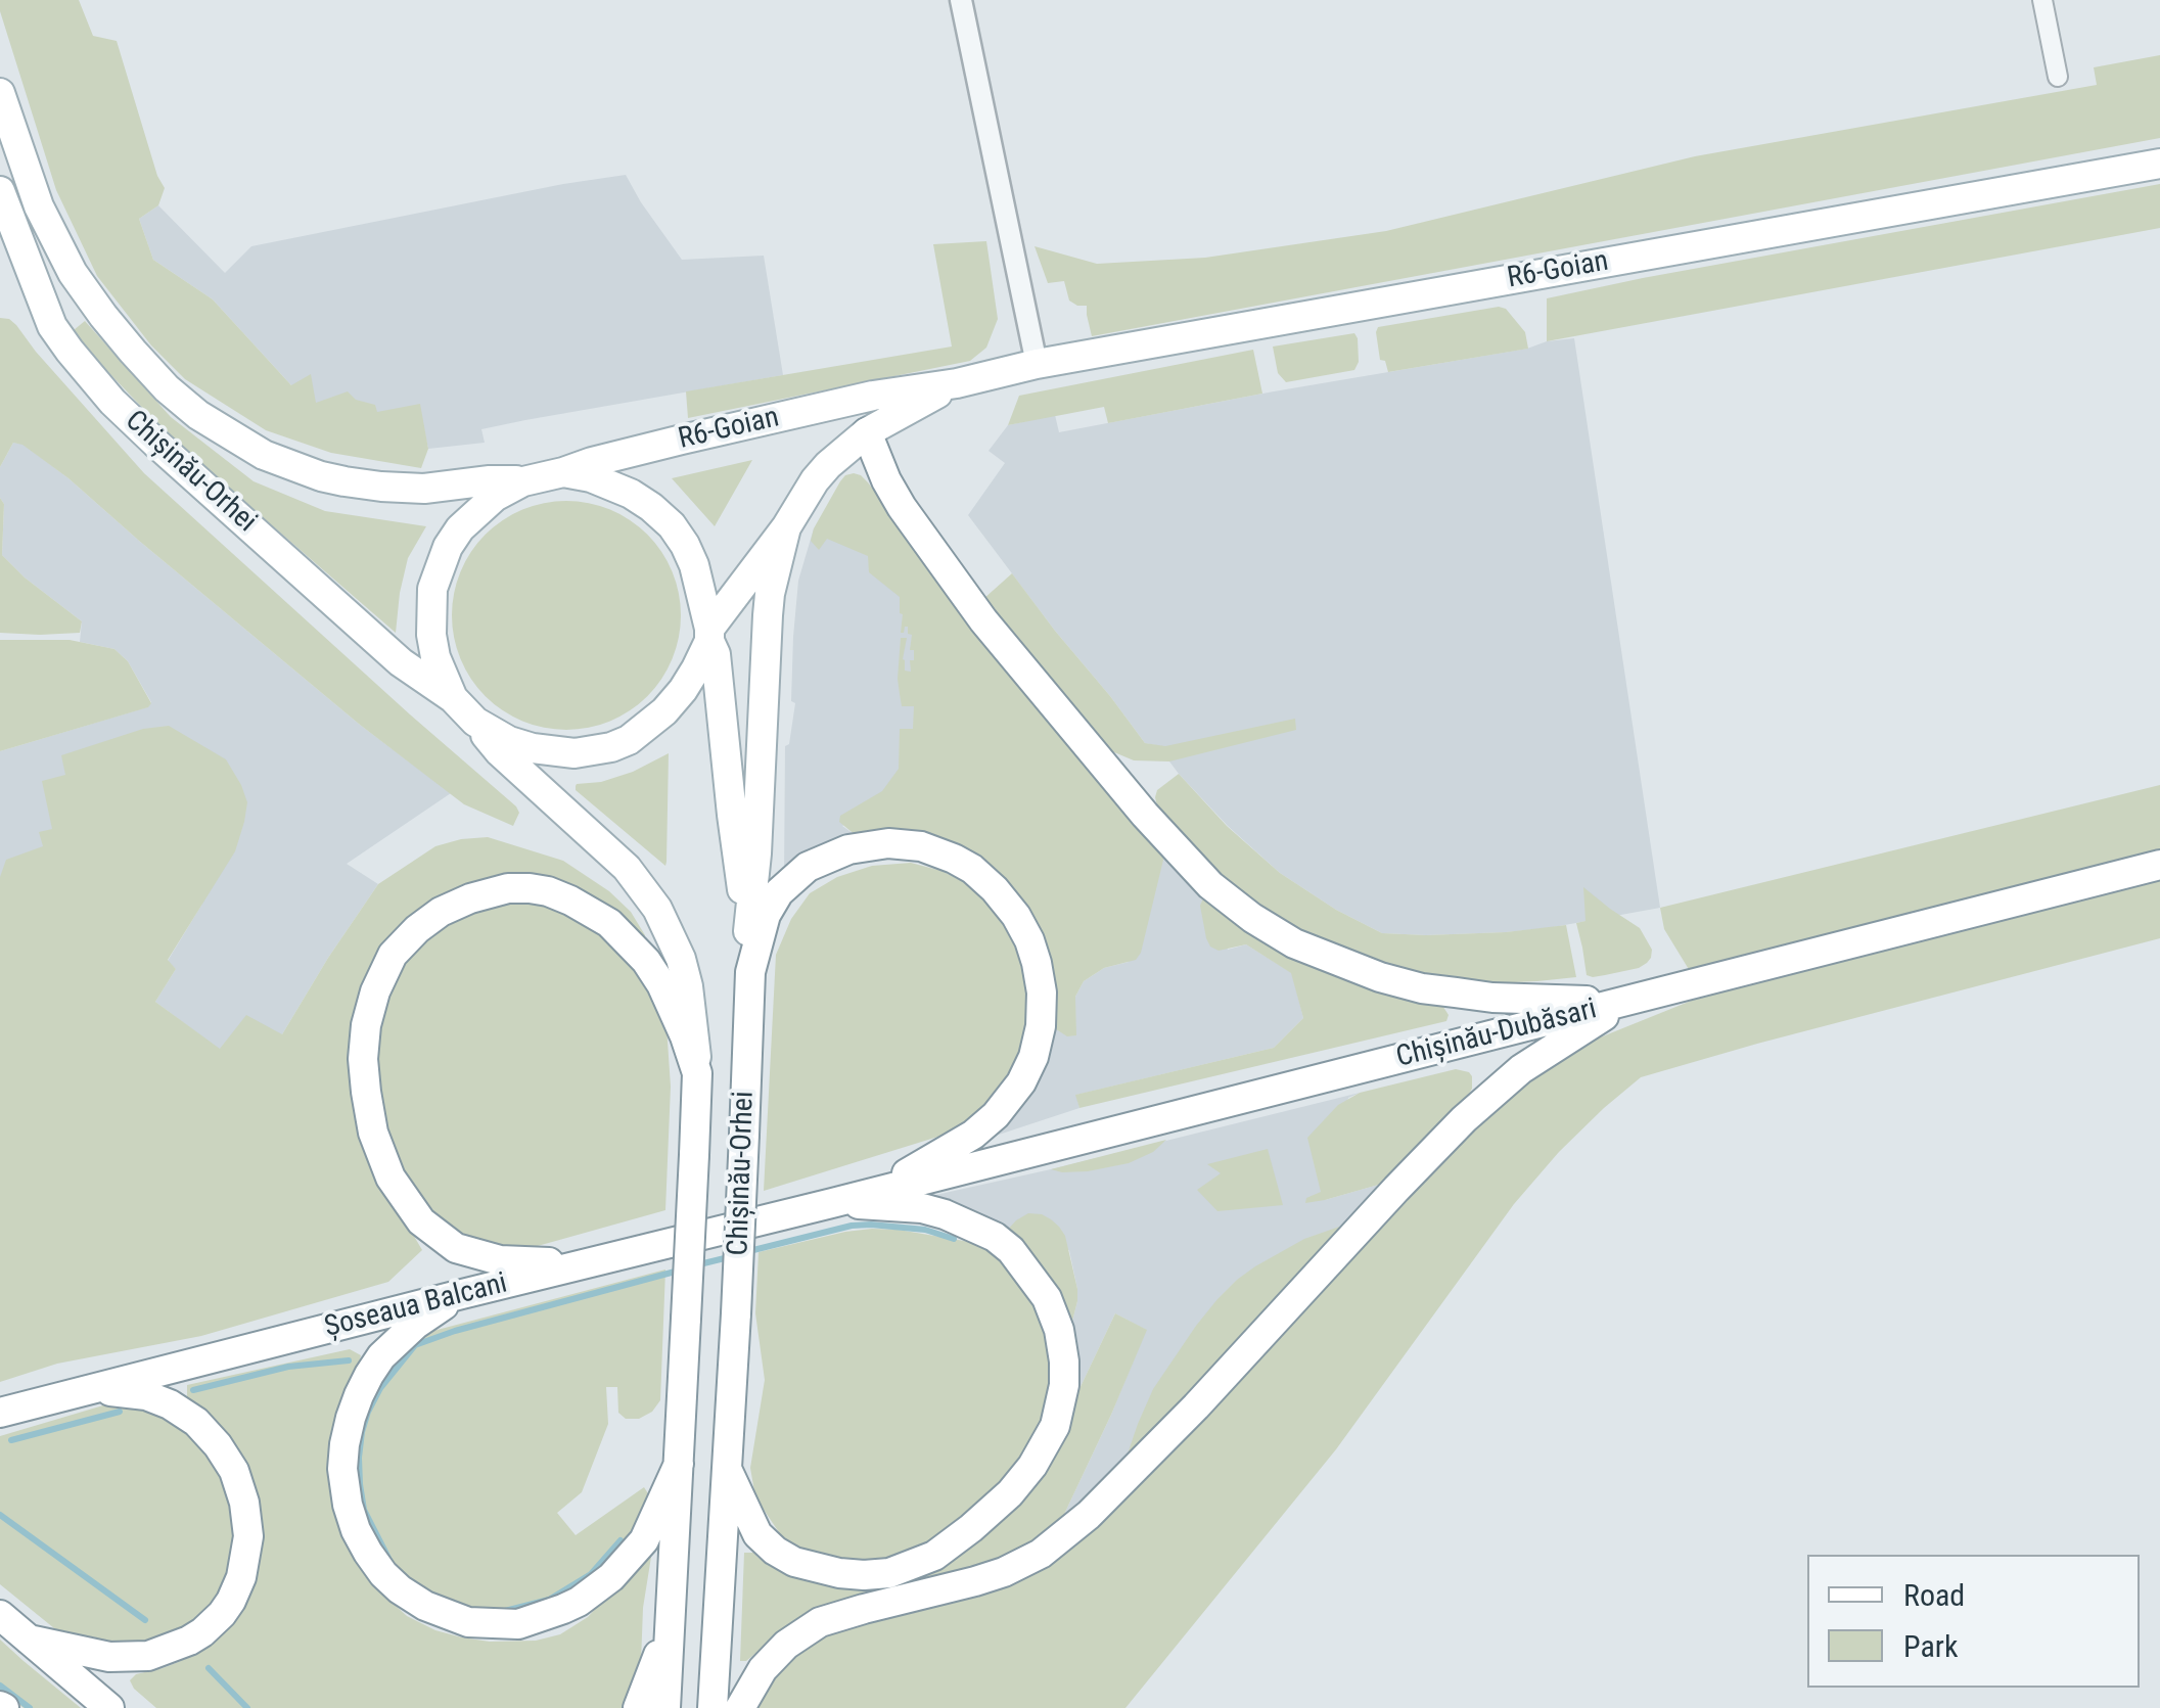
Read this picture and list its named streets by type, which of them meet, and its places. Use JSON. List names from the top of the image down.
{
  "streets": {
    "main road": [
      "R6-Goian",
      "Chișinău-Orhei",
      "Chișinău-Dubăsari",
      "Șoseaua Balcani"
    ]
  },
  "crossings": [
    ["R6-Goian", "Chișinău-Orhei"],
    ["Chișinău-Dubăsari", "Șoseaua Balcani"]
  ],
  "legend": ["Road", "Park"]
}
